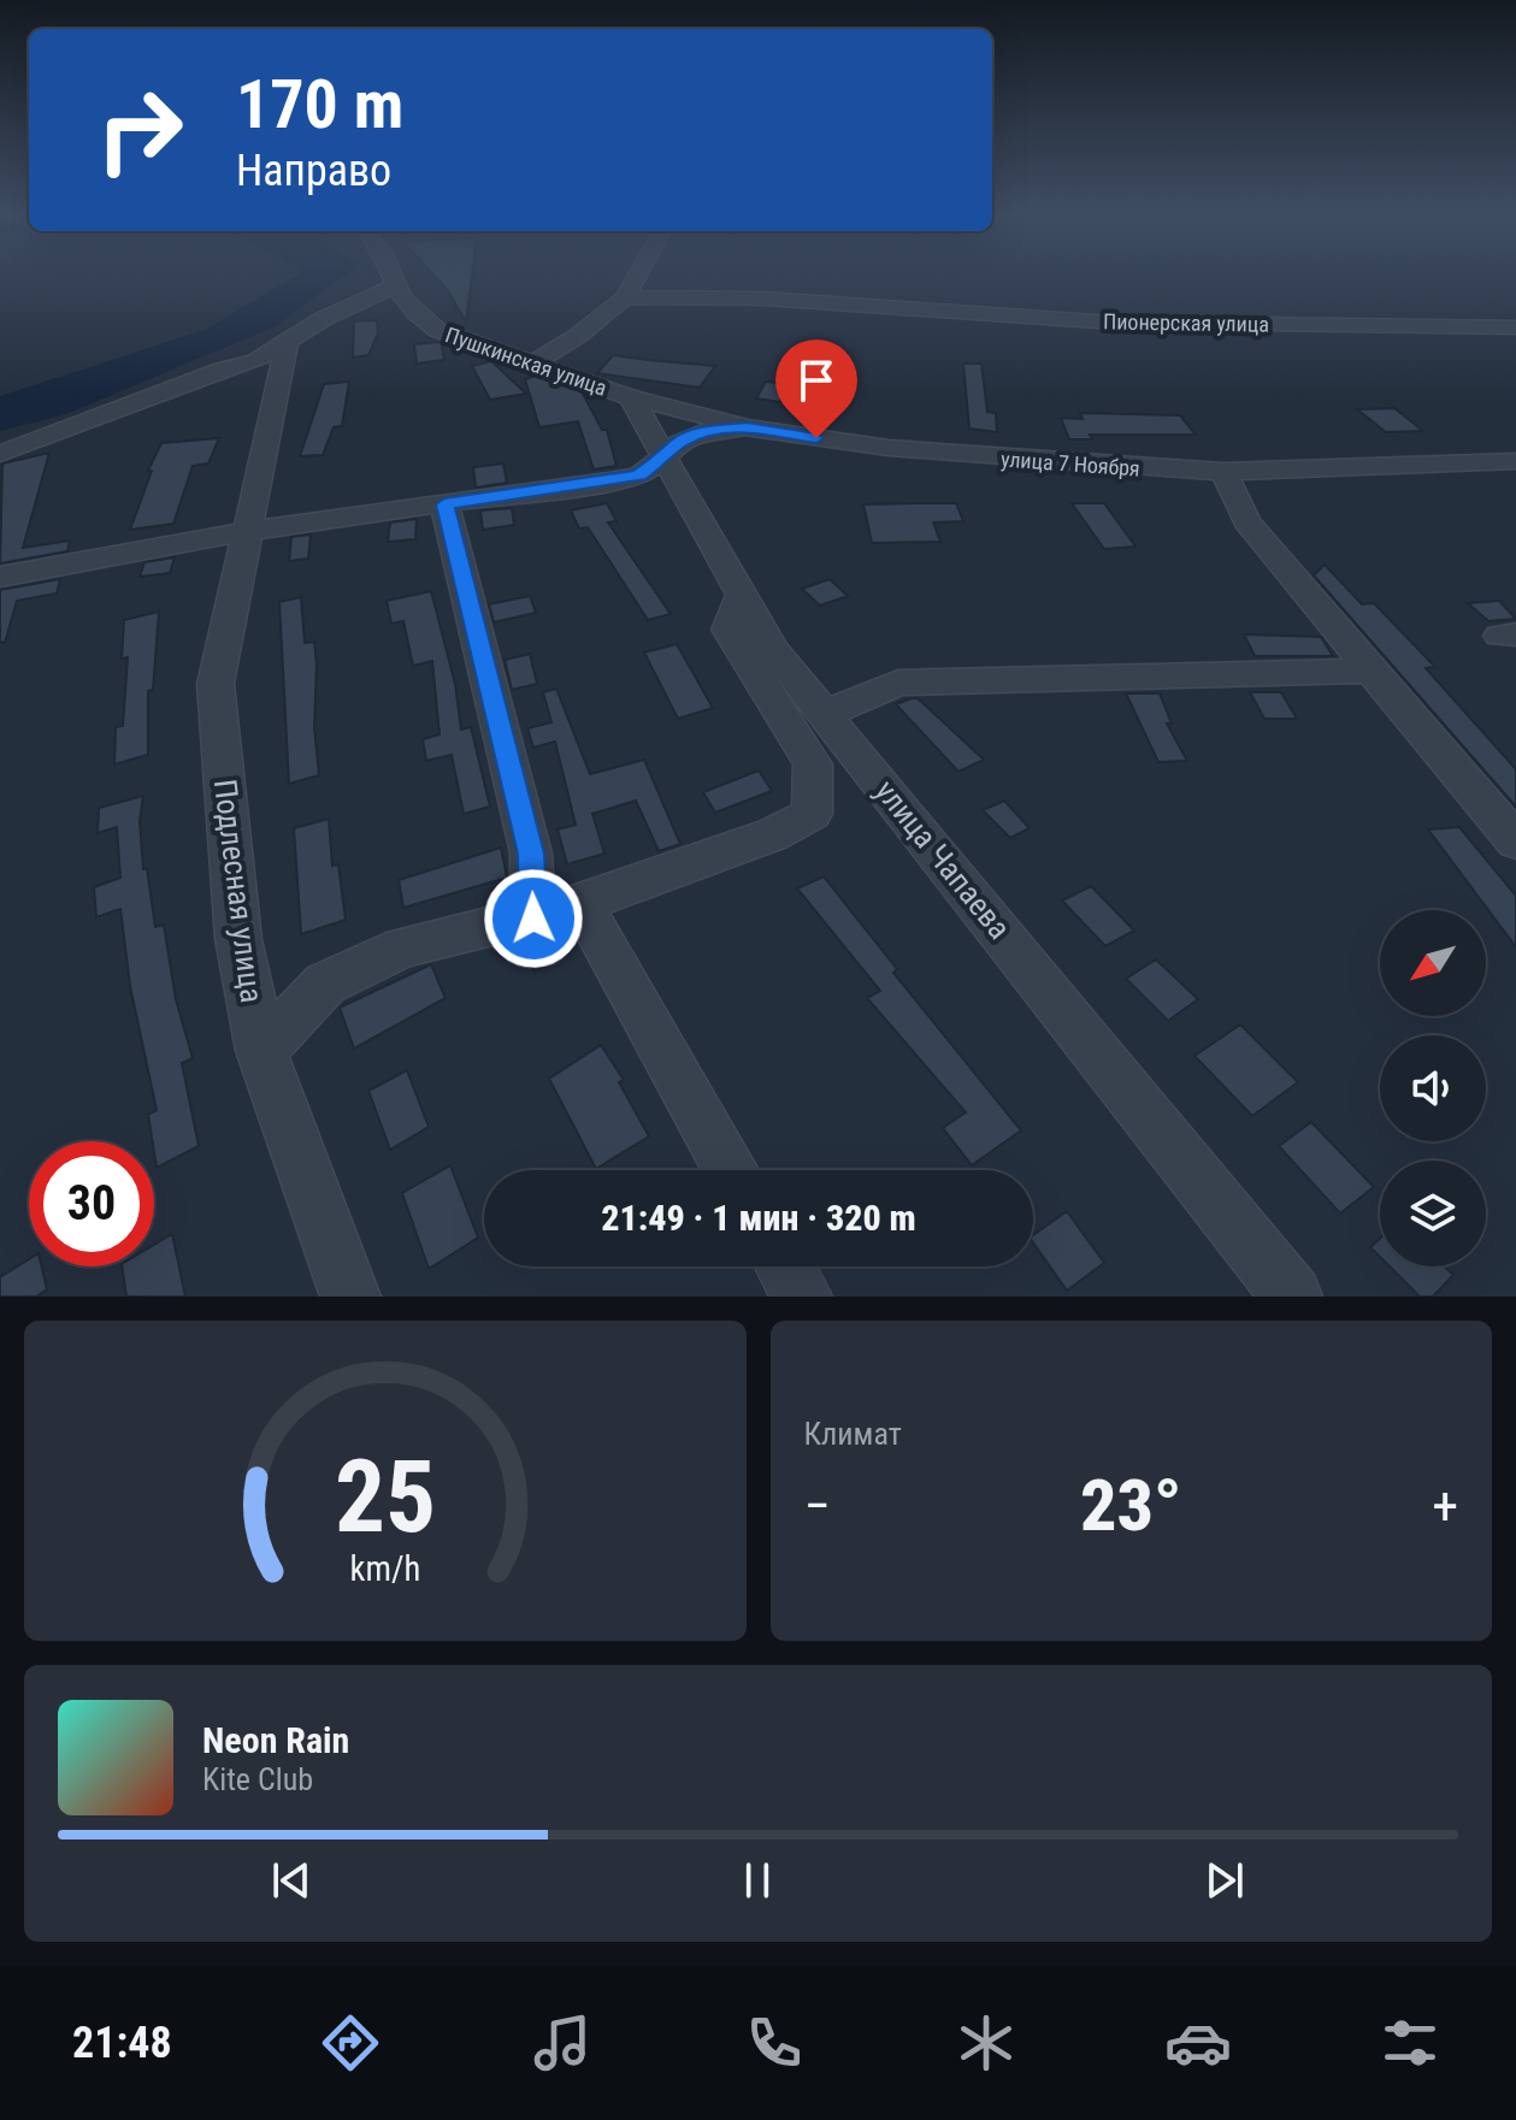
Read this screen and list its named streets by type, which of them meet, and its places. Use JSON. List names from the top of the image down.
{
  "streets": {
    "street": [
      "Пионерская улица",
      "Пушкинская улица",
      "улица 7 Ноября",
      "улица Чапаева",
      "Подлесная улица"
    ]
  },
  "crossings": [
    ["Пушкинская улица", "улица 7 Ноября"],
    ["Пушкинская улица", "улица Чапаева"],
    ["улица 7 Ноября", "улица Чапаева"]
  ],
  "north": "bottom left",
  "page": {
    "turn": ["170 m", "Направо"],
    "limit": "30",
    "trip": "21:49 · 1 мин · 320 m",
    "tile": "Климат",
    "heat": ["−", "23°", "+"],
    "song": ["Neon Rain", "Kite Club"],
    "tabs": "21:48",
    "gauge": ["25", "km/h"]
  }
}
